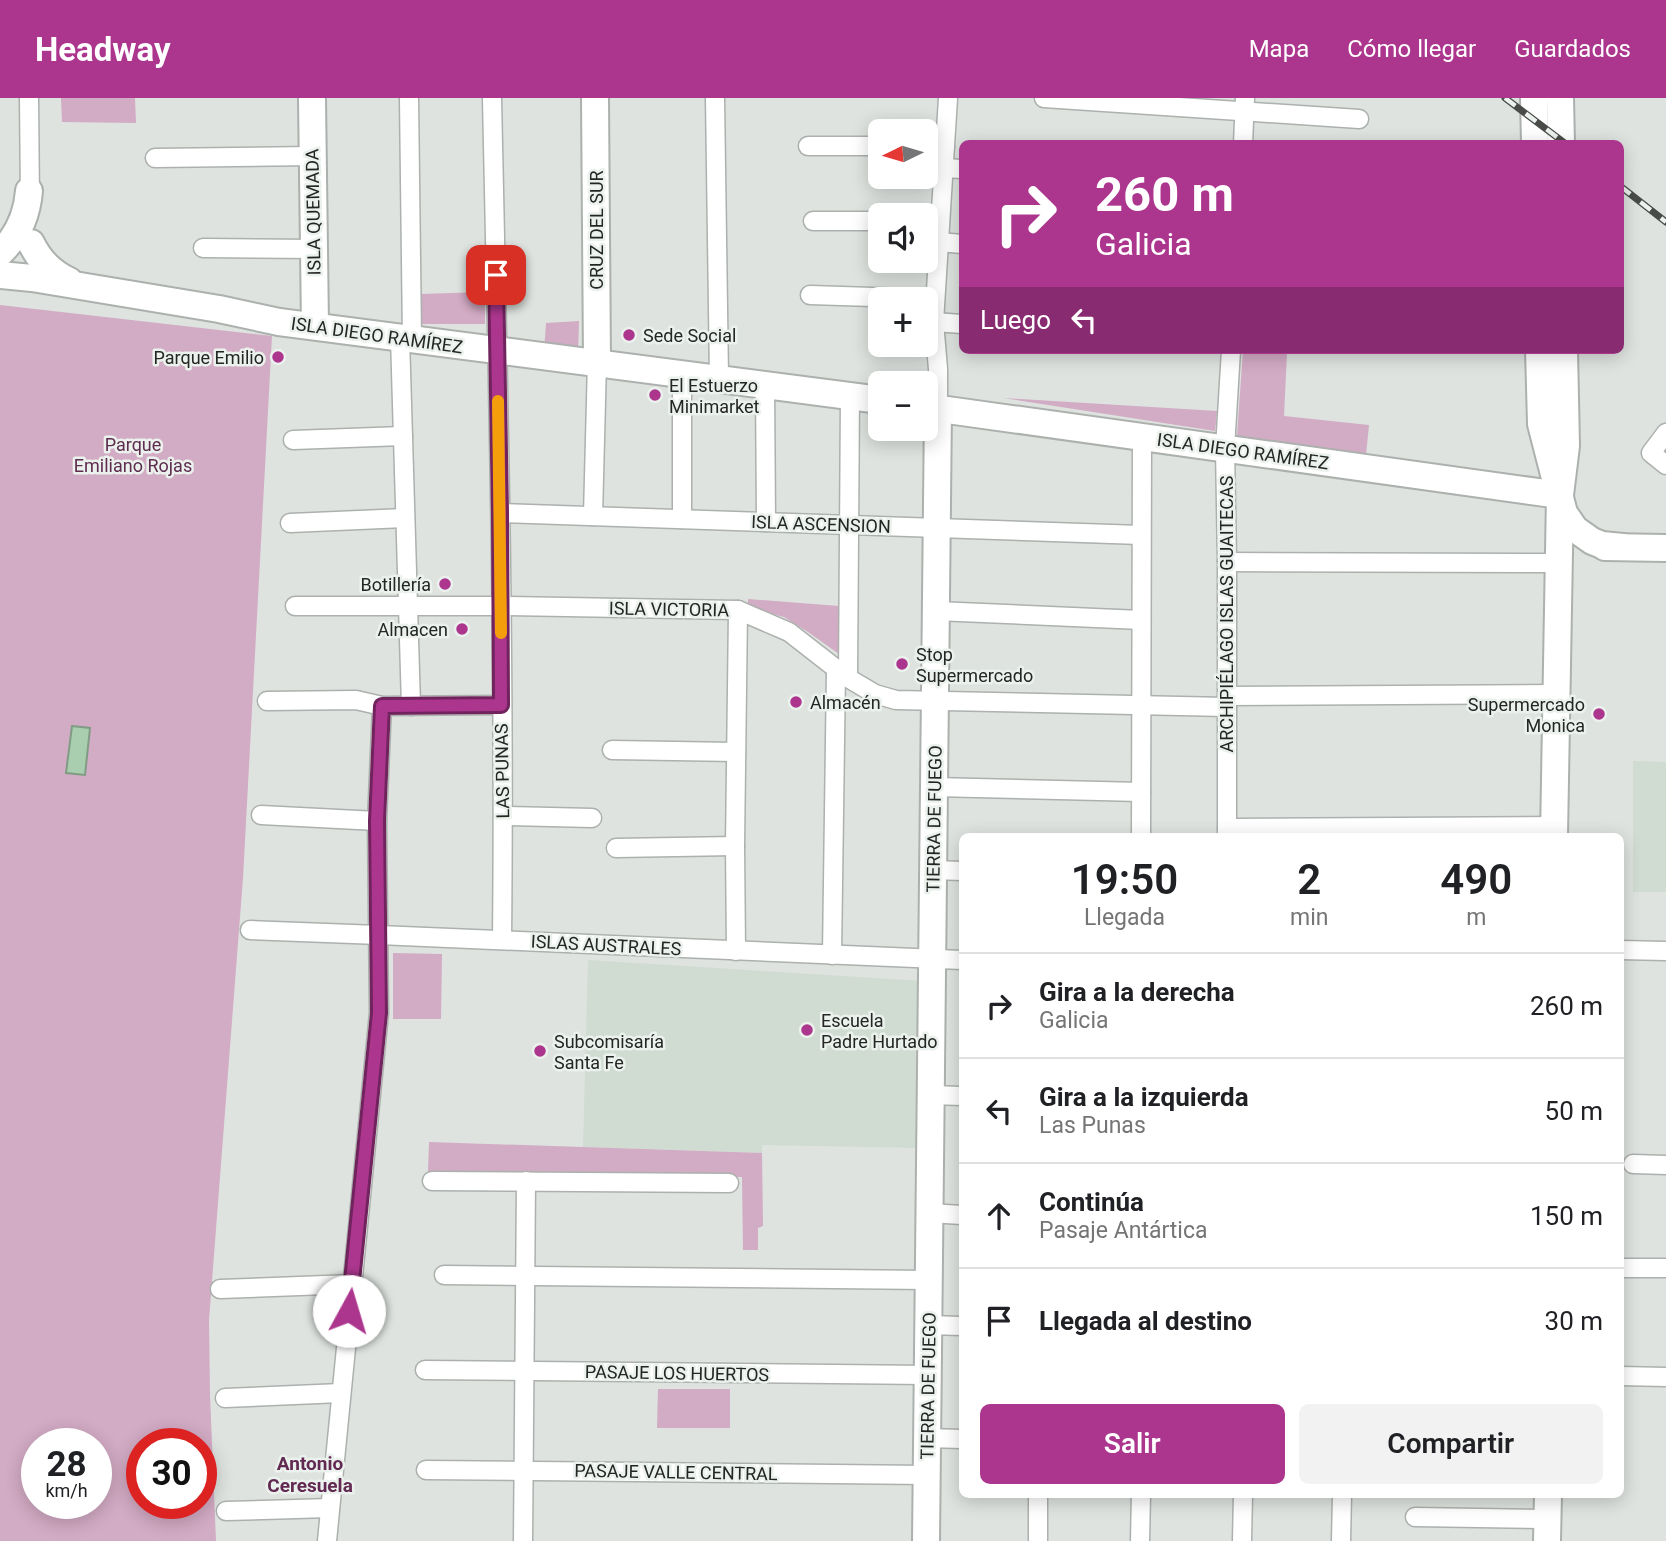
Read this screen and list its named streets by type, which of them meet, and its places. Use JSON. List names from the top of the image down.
{
  "streets": {
    "street": [
      "ISLA QUEMADA",
      "CRUZ DEL SUR",
      "ISLA DIEGO RAMÍREZ",
      "ISLA ASCENSION",
      "ISLA VICTORIA",
      "ARCHIPIÉLAGO ISLAS GUAITECAS",
      "LAS PUNAS",
      "TIERRA DE FUEGO",
      "ISLAS AUSTRALES",
      "PASAJE LOS HUERTOS",
      "PASAJE VALLE CENTRAL"
    ]
  },
  "crossings": [
    ["ISLA QUEMADA", "ISLA DIEGO RAMÍREZ"],
    ["CRUZ DEL SUR", "ISLA DIEGO RAMÍREZ"],
    ["ISLA DIEGO RAMÍREZ", "ARCHIPIÉLAGO ISLAS GUAITECAS"],
    ["ISLA DIEGO RAMÍREZ", "LAS PUNAS"],
    ["ISLA ASCENSION", "LAS PUNAS"],
    ["ISLA ASCENSION", "TIERRA DE FUEGO"],
    ["ISLA VICTORIA", "ARCHIPIÉLAGO ISLAS GUAITECAS"],
    ["ISLA VICTORIA", "LAS PUNAS"],
    ["ISLA VICTORIA", "TIERRA DE FUEGO"],
    ["LAS PUNAS", "ISLAS AUSTRALES"],
    ["TIERRA DE FUEGO", "ISLAS AUSTRALES"],
    ["TIERRA DE FUEGO", "PASAJE LOS HUERTOS"],
    ["TIERRA DE FUEGO", "PASAJE VALLE CENTRAL"]
  ],
  "districts": ["Antonio Ceresuela"],
  "parks": ["Parque Emiliano Rojas"],
  "places": [
    "Sede Social",
    "Parque Emilio",
    "El Estuerzo Minimarket",
    "Botillería",
    "Almacen",
    "Stop Supermercado",
    "Almacén",
    "Supermercado Monica",
    "Escuela Padre Hurtado",
    "Subcomisaría Santa Fe"
  ],
  "north": "left",
  "page": {
    "header": "Headway",
    "nav": ["Mapa", "Cómo llegar", "Guardados"],
    "map_buttons": ["+", "−"],
    "turn": ["260 m", "Galicia"],
    "then": "Luego",
    "eta": [
      "19:50",
      "Llegada",
      "2",
      "min",
      "490",
      "m"
    ],
    "list": [
      {
        "name": "Gira a la derecha",
        "note": "Galicia",
        "value": "260 m"
      },
      {
        "name": "Gira a la izquierda",
        "note": "Las Punas",
        "value": "50 m"
      },
      {
        "name": "Continúa",
        "note": "Pasaje Antártica",
        "value": "150 m"
      },
      {
        "name": "Llegada al destino",
        "value": "30 m"
      }
    ],
    "buttons": ["Salir", "Compartir"],
    "speed": "28 km/h",
    "limit": "30"
  }
}
